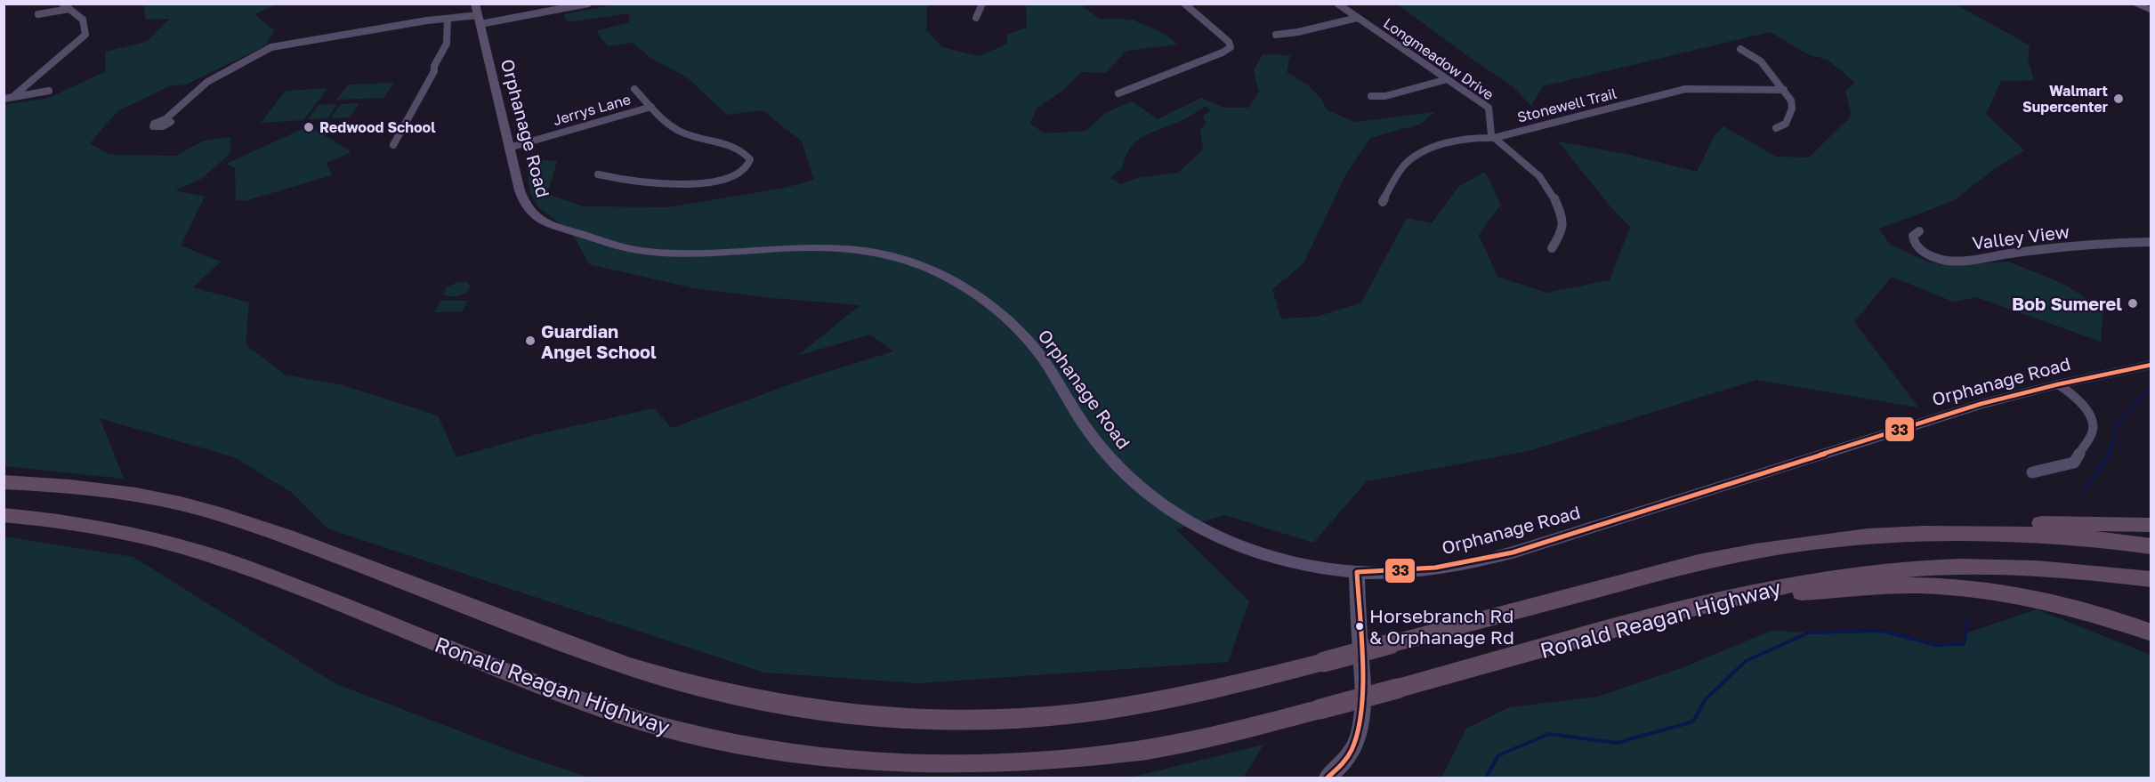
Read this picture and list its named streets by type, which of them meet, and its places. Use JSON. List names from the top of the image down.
{
  "streets": {
    "highway": ["Ronald Reagan Highway"],
    "main road": ["Orphanage Road"],
    "street": [
      "Longmeadow Drive",
      "Stonewell Trail",
      "Jerrys Lane",
      "Valley View"
    ]
  },
  "crossings": [
    ["Longmeadow Drive", "Stonewell Trail"],
    ["Jerrys Lane", "Orphanage Road"]
  ],
  "places": [
    "Walmart Supercenter",
    "Redwood School",
    "Bob Sumerel",
    "Guardian Angel School",
    "Horsebranch Rd & Orphanage Rd"
  ],
  "lines": ["transit line 33"]
}
